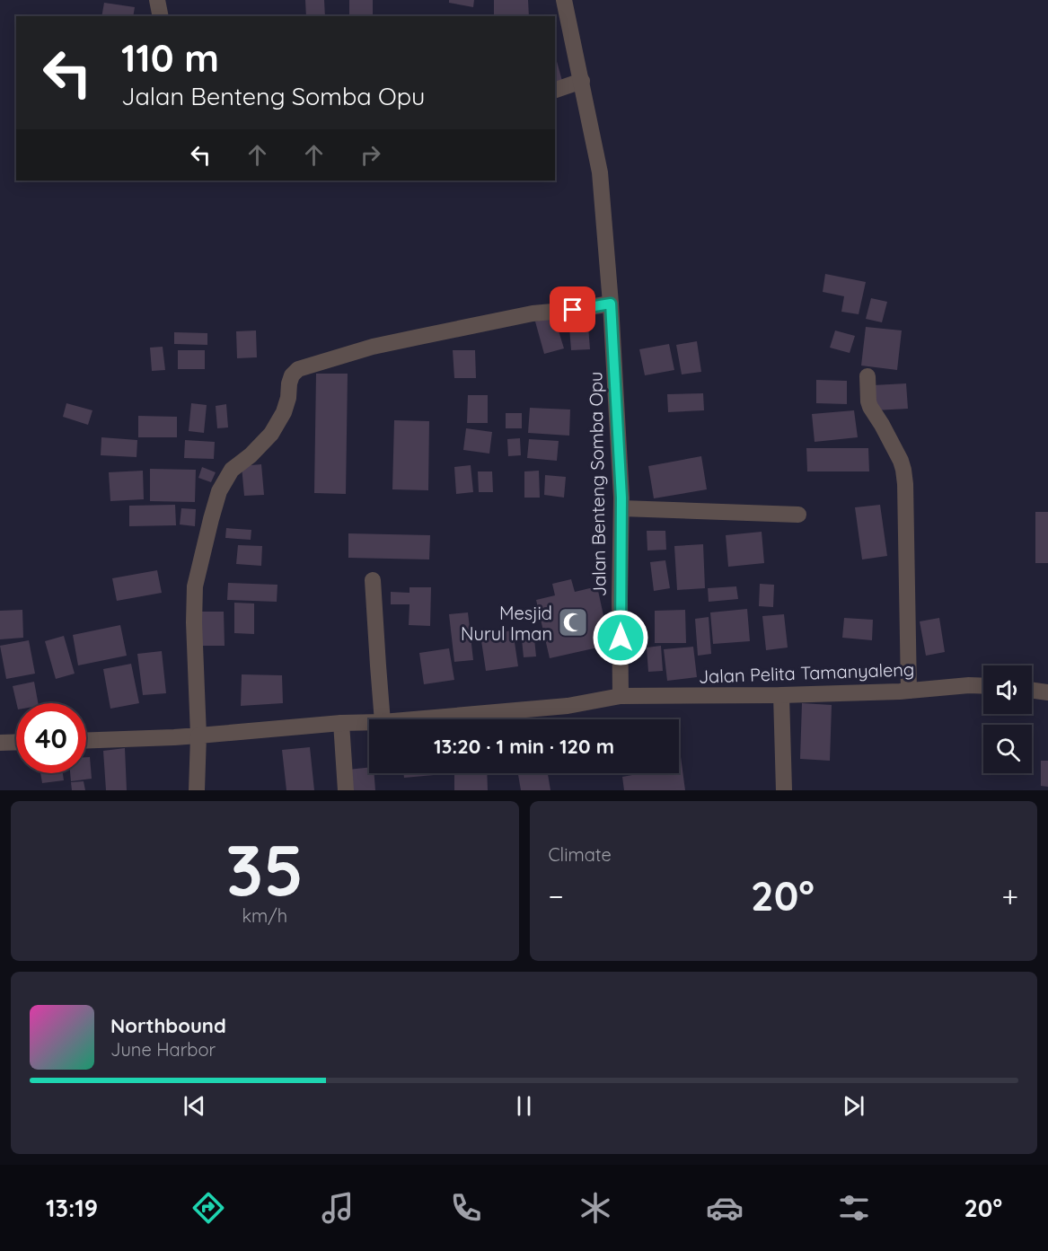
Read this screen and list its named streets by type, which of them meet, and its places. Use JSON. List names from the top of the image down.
{
  "streets": {
    "street": ["Jalan Benteng Somba Opu", "Jalan Pelita Tamanyaleng"]
  },
  "crossings": [
    ["Jalan Benteng Somba Opu", "Jalan Pelita Tamanyaleng"]
  ],
  "places": {
    "mosque": ["Mesjid Nurul Iman"]
  },
  "page": {
    "turn": ["110 m", "Jalan Benteng Somba Opu"],
    "limit": "40",
    "trip": "13:20 · 1 min · 120 m",
    "tile": [
      ["35", "km/h"],
      "Climate"
    ],
    "heat": ["−", "20°", "+"],
    "song": ["Northbound", "June Harbor"],
    "tabs": ["13:19", "20°"]
  }
}
